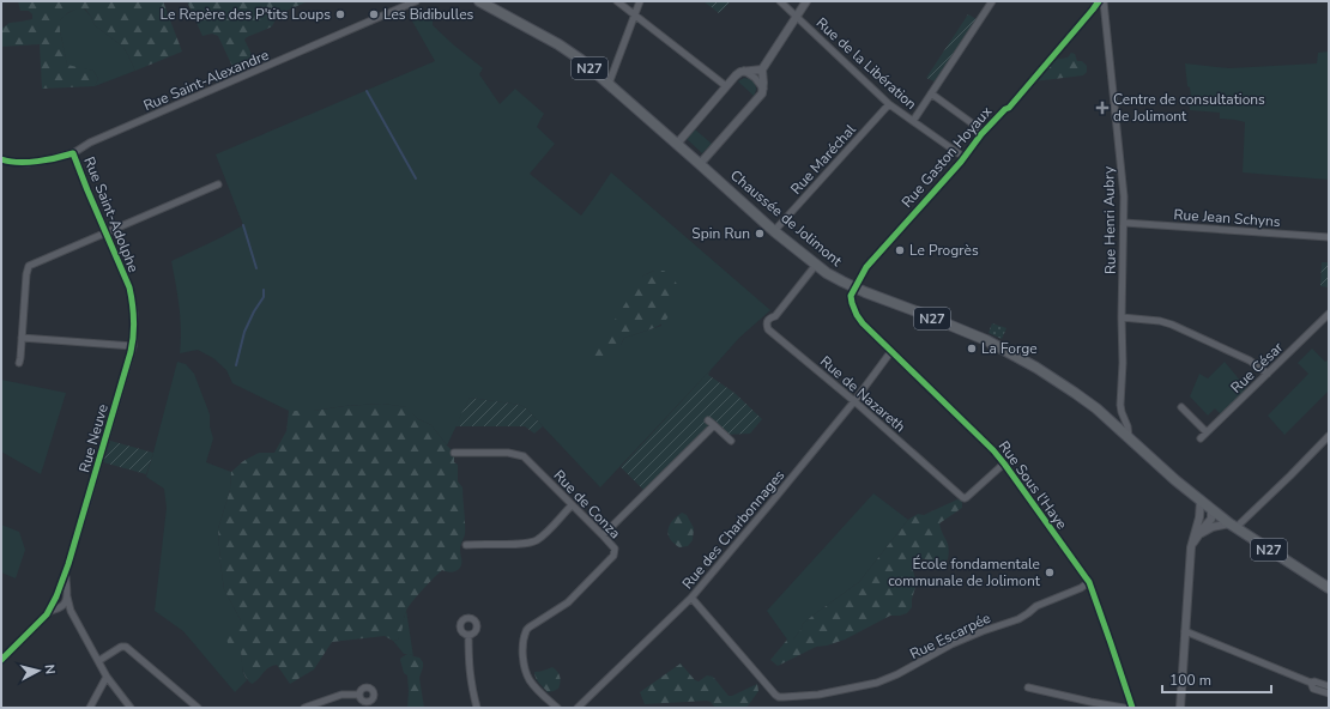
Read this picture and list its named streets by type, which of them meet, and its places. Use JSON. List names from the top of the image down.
{
  "streets": {
    "main road": ["N27", "Chaussée de Jolimont"],
    "street": [
      "Rue de la Libération",
      "Rue Saint-Alexandre",
      "Rue Gaston Hoyaux",
      "Rue Maréchal",
      "Rue Saint-Adolphe",
      "Rue Jean Schyns",
      "Rue Henri Aubry",
      "Rue César",
      "Rue de Nazareth",
      "Rue Neuve",
      "Rue Sous l'Haye",
      "Rue de Conza",
      "Rue des Charbonnages",
      "Rue Escarpée"
    ]
  },
  "crossings": [
    ["Rue de la Libération", "Rue Gaston Hoyaux"],
    ["Rue de la Libération", "Rue Maréchal"],
    ["N27", "Chaussée de Jolimont"],
    ["Rue Saint-Alexandre", "Rue Saint-Adolphe"],
    ["Rue Gaston Hoyaux", "Chaussée de Jolimont"],
    ["Rue Gaston Hoyaux", "Rue Sous l'Haye"],
    ["Rue Maréchal", "Chaussée de Jolimont"],
    ["Rue Saint-Adolphe", "Rue Neuve"],
    ["Chaussée de Jolimont", "Rue Henri Aubry"],
    ["Chaussée de Jolimont", "Rue de Nazareth"],
    ["Chaussée de Jolimont", "Rue Sous l'Haye"],
    ["Rue Jean Schyns", "Rue Henri Aubry"],
    ["Rue de Nazareth", "Rue Sous l'Haye"],
    ["Rue de Nazareth", "Rue des Charbonnages"],
    ["Rue Sous l'Haye", "Rue des Charbonnages"],
    ["Rue Sous l'Haye", "Rue Escarpée"],
    ["Rue des Charbonnages", "Rue Escarpée"]
  ],
  "places": {
    "other": [
      "Le Repère des P'tits Loups",
      "Les Bidibulles",
      "Spin Run",
      "Le Progrès",
      "La Forge",
      "École fondamentale communale de Jolimont"
    ],
    "health": ["Centre de consultations de Jolimont"]
  },
  "scale_bar": "100 m",
  "north": "right"
}
